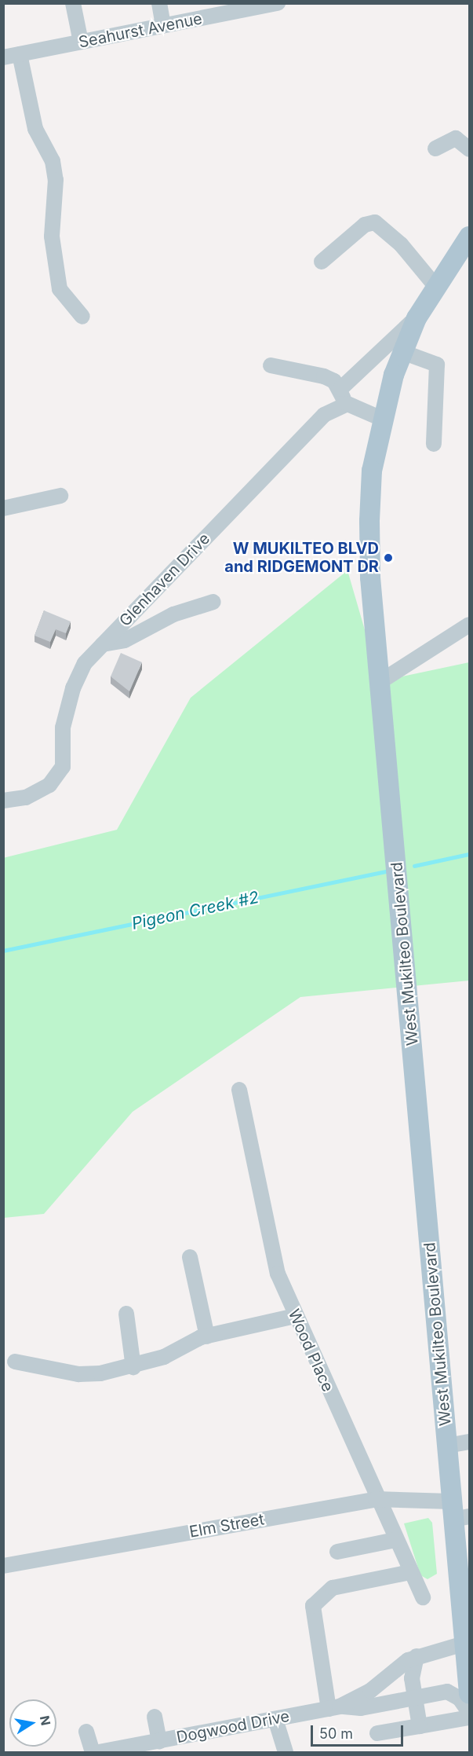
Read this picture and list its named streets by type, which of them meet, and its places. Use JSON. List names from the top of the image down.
{
  "streets": {
    "main road": ["West Mukilteo Boulevard"],
    "street": [
      "Seahurst Avenue",
      "Glenhaven Drive",
      "Wood Place",
      "Elm Street",
      "Dogwood Drive"
    ]
  },
  "crossings": [
    ["West Mukilteo Boulevard", "Elm Street"],
    ["West Mukilteo Boulevard", "Dogwood Drive"],
    ["Wood Place", "Elm Street"]
  ],
  "water": ["Pigeon Creek #2"],
  "places": ["W MUKILTEO BLVD and RIDGEMONT DR"],
  "scale_bar": "50 m",
  "north": "right"
}
